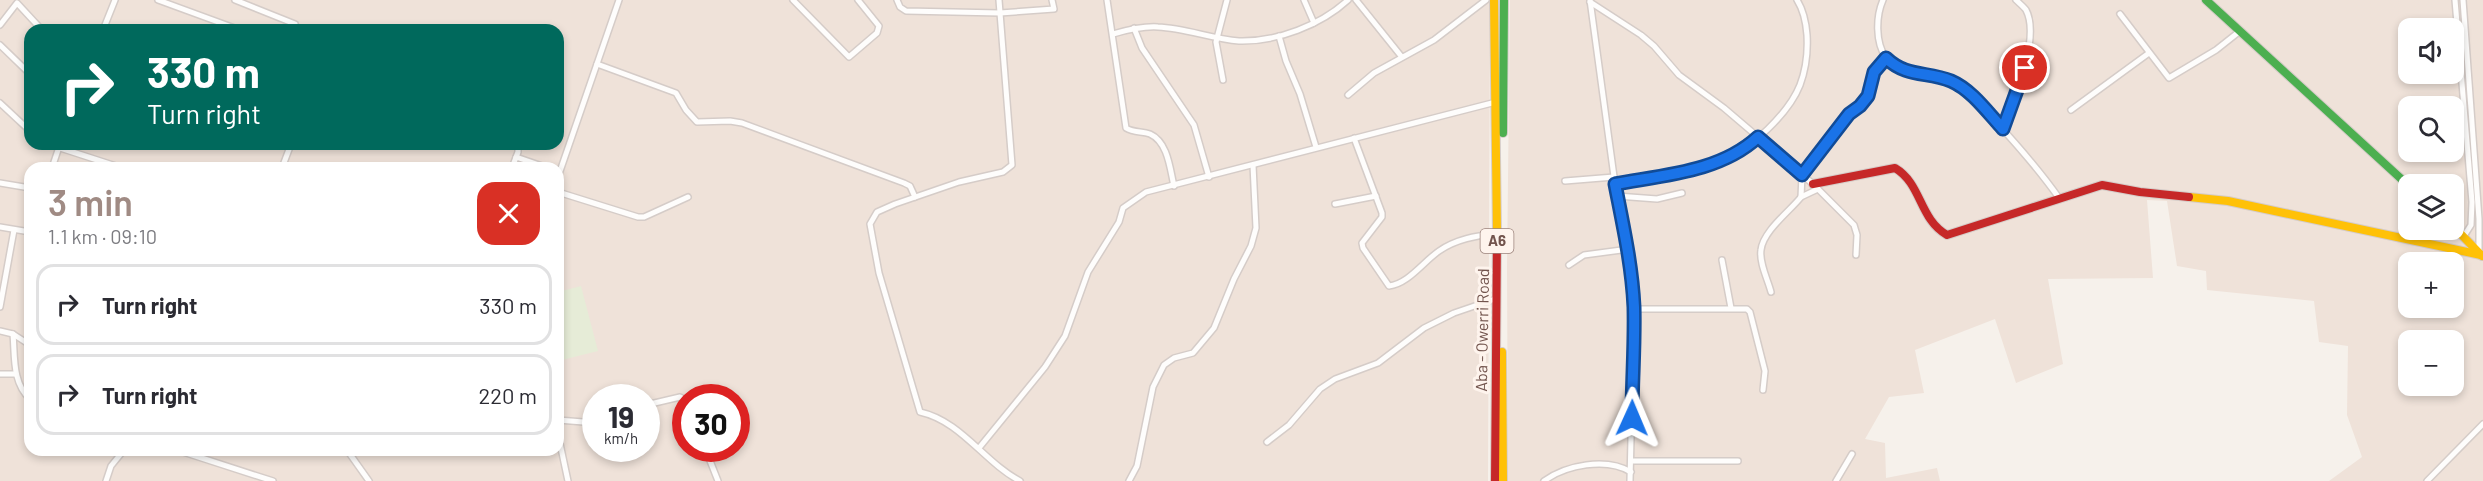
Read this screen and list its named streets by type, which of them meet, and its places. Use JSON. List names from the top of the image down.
{
  "streets": {
    "main road": ["A6", "Aba - Owerri Road"]
  },
  "page": {
    "map_buttons": ["+", "−"],
    "turn": ["330 m", "Turn right"],
    "heading": ["3 min", "1.1 km · 09:10"],
    "list": [
      {
        "name": "Turn right",
        "value": "330 m"
      },
      {
        "name": "Turn right",
        "value": "220 m"
      }
    ],
    "speed": "19 km/h",
    "limit": "30"
  }
}
